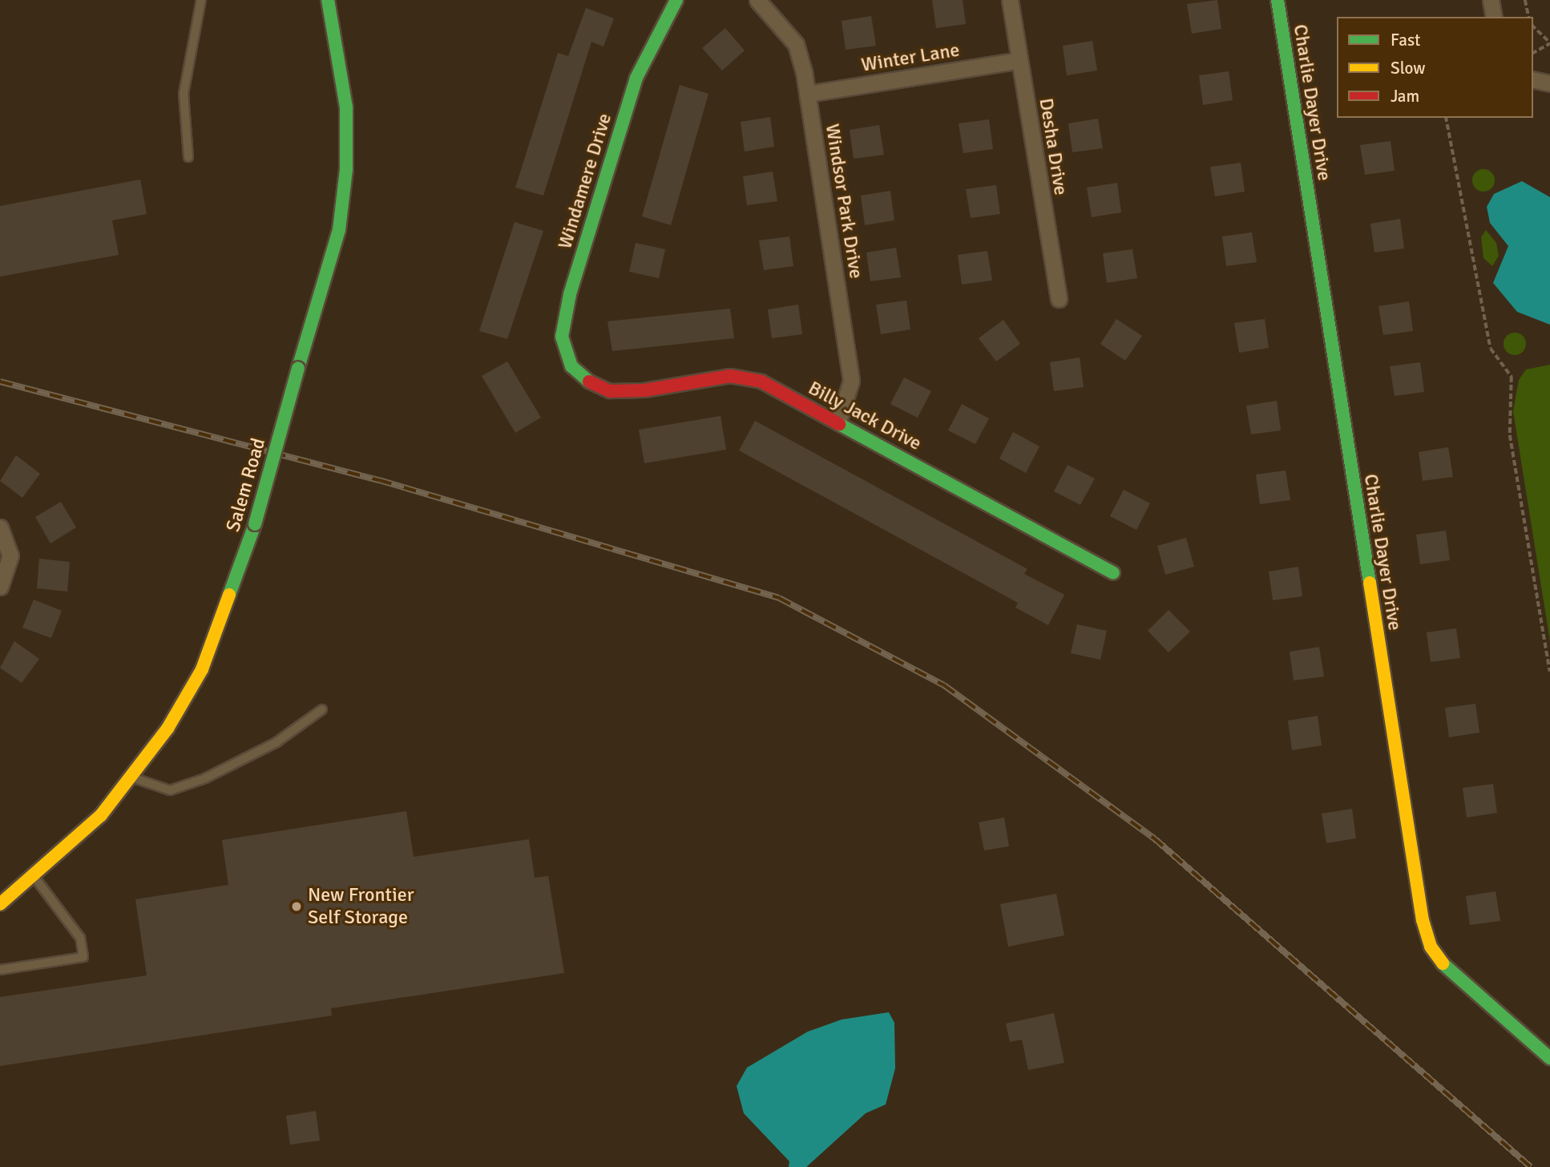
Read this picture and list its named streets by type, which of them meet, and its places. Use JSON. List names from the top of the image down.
{
  "streets": {
    "street": [
      "Winter Lane",
      "Charlie Dayer Drive",
      "Desha Drive",
      "Windamere Drive",
      "Windsor Park Drive",
      "Billy Jack Drive",
      "Salem Road"
    ]
  },
  "crossings": [
    ["Winter Lane", "Desha Drive"],
    ["Winter Lane", "Windsor Park Drive"],
    ["Windamere Drive", "Billy Jack Drive"],
    ["Windsor Park Drive", "Billy Jack Drive"]
  ],
  "places": ["New Frontier Self Storage"],
  "legend": ["Fast", "Slow", "Jam"]
}
